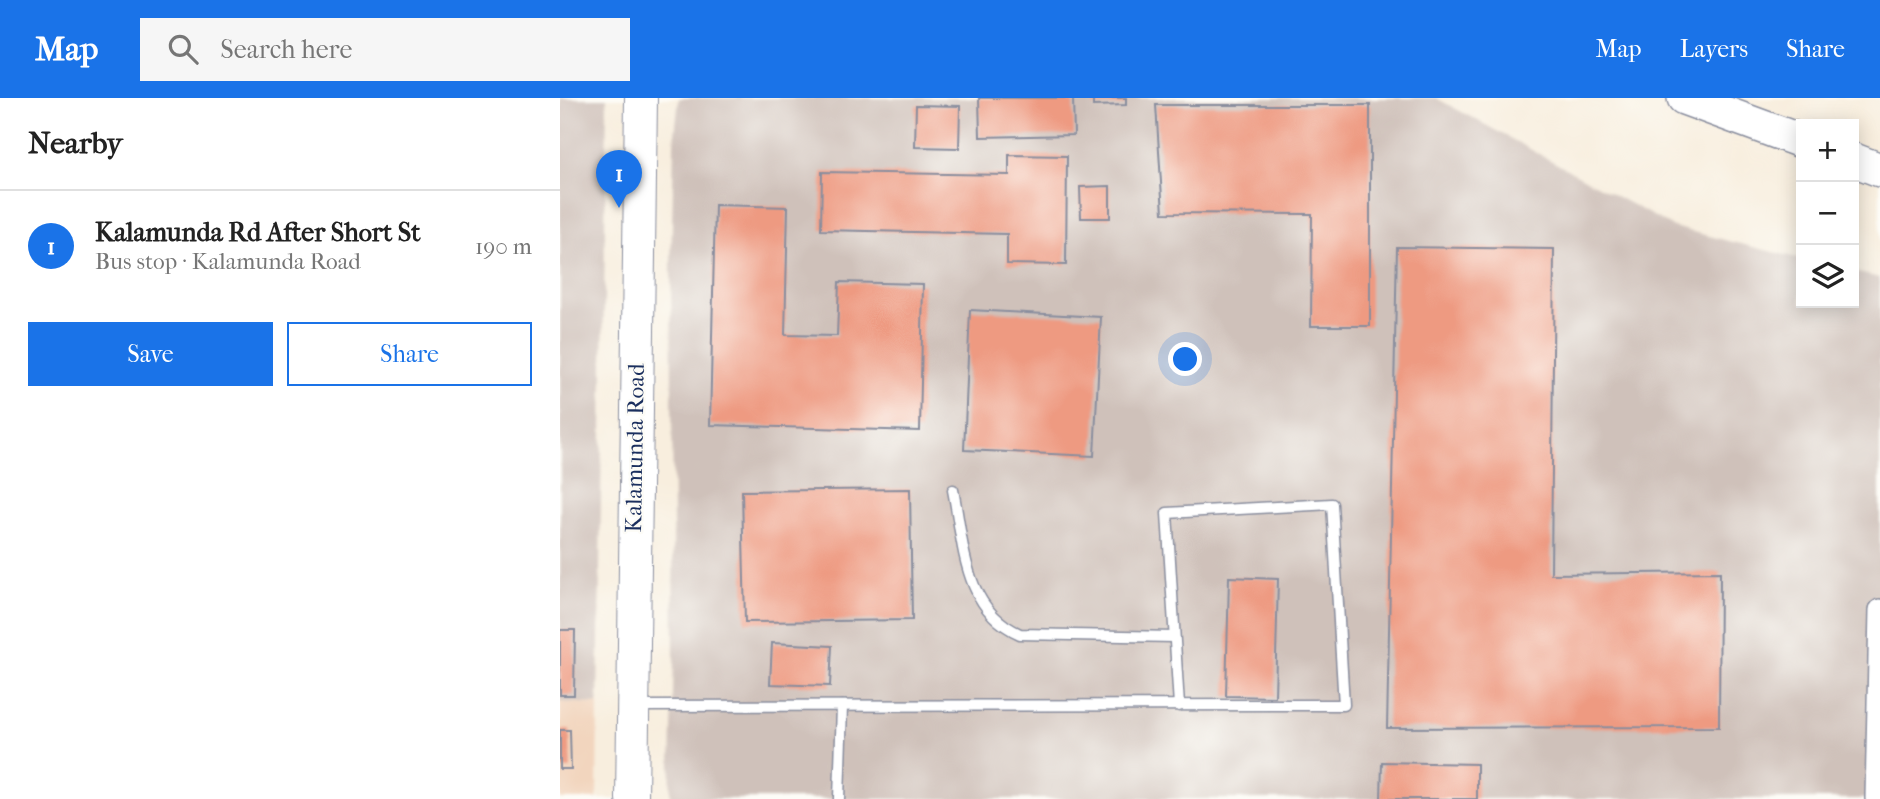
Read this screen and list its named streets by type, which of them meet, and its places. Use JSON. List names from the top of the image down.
{
  "streets": {
    "main road": ["Kalamunda Road"]
  },
  "page": {
    "header": "Map",
    "search": "Search here",
    "nav": ["Map", "Layers", "Share"],
    "heading": "Nearby",
    "map_buttons": ["+", "−"],
    "pins": "1",
    "list": [
      {
        "mark": "1",
        "name": "Kalamunda Rd After Short St",
        "note": "Bus stop · Kalamunda Road",
        "value": "190 m"
      }
    ],
    "buttons": ["Save", "Share"]
  }
}
